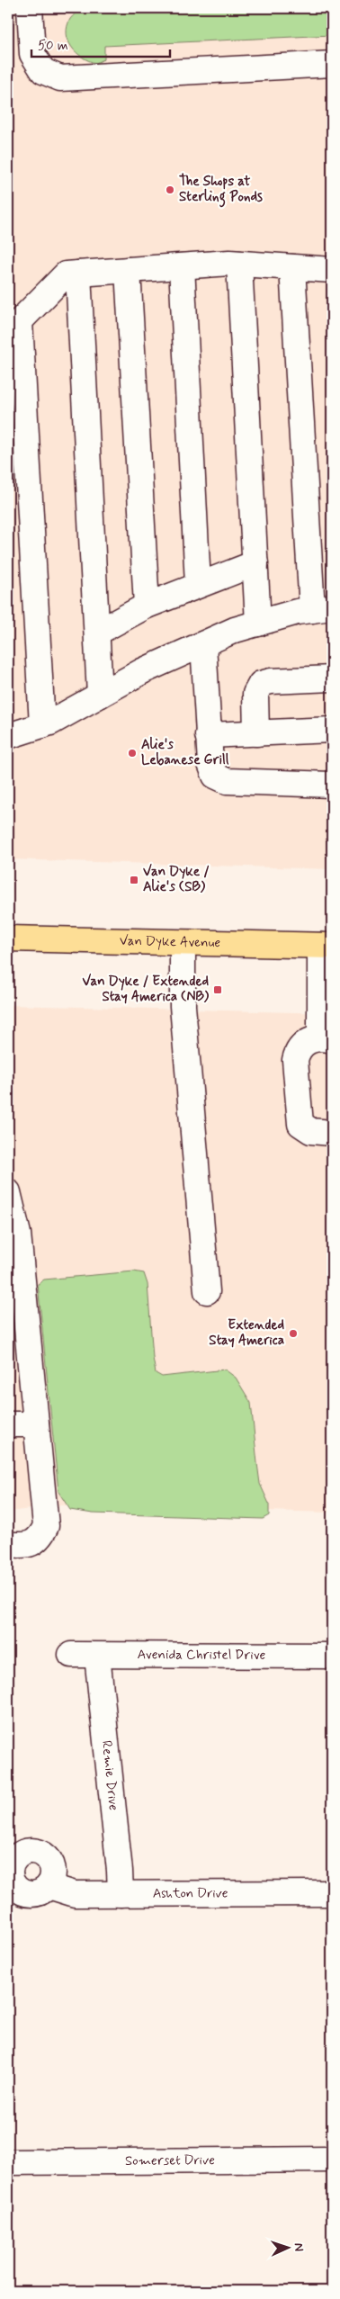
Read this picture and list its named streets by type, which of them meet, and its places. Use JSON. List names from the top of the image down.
{
  "streets": {
    "main road": ["Van Dyke Avenue"],
    "street": [
      "Avenida Christel Drive",
      "Remie Drive",
      "Ashton Drive",
      "Somerset Drive"
    ]
  },
  "crossings": [
    ["Avenida Christel Drive", "Remie Drive"],
    ["Remie Drive", "Ashton Drive"]
  ],
  "places": {
    "other": ["The Shops at Sterling Ponds", "Alie's Lebanese Grill", "Extended Stay America"],
    "transit": ["Van Dyke / Alie's (SB)", "Van Dyke / Extended Stay America (NB)"]
  },
  "scale_bar": "50 m",
  "north": "right"
}
